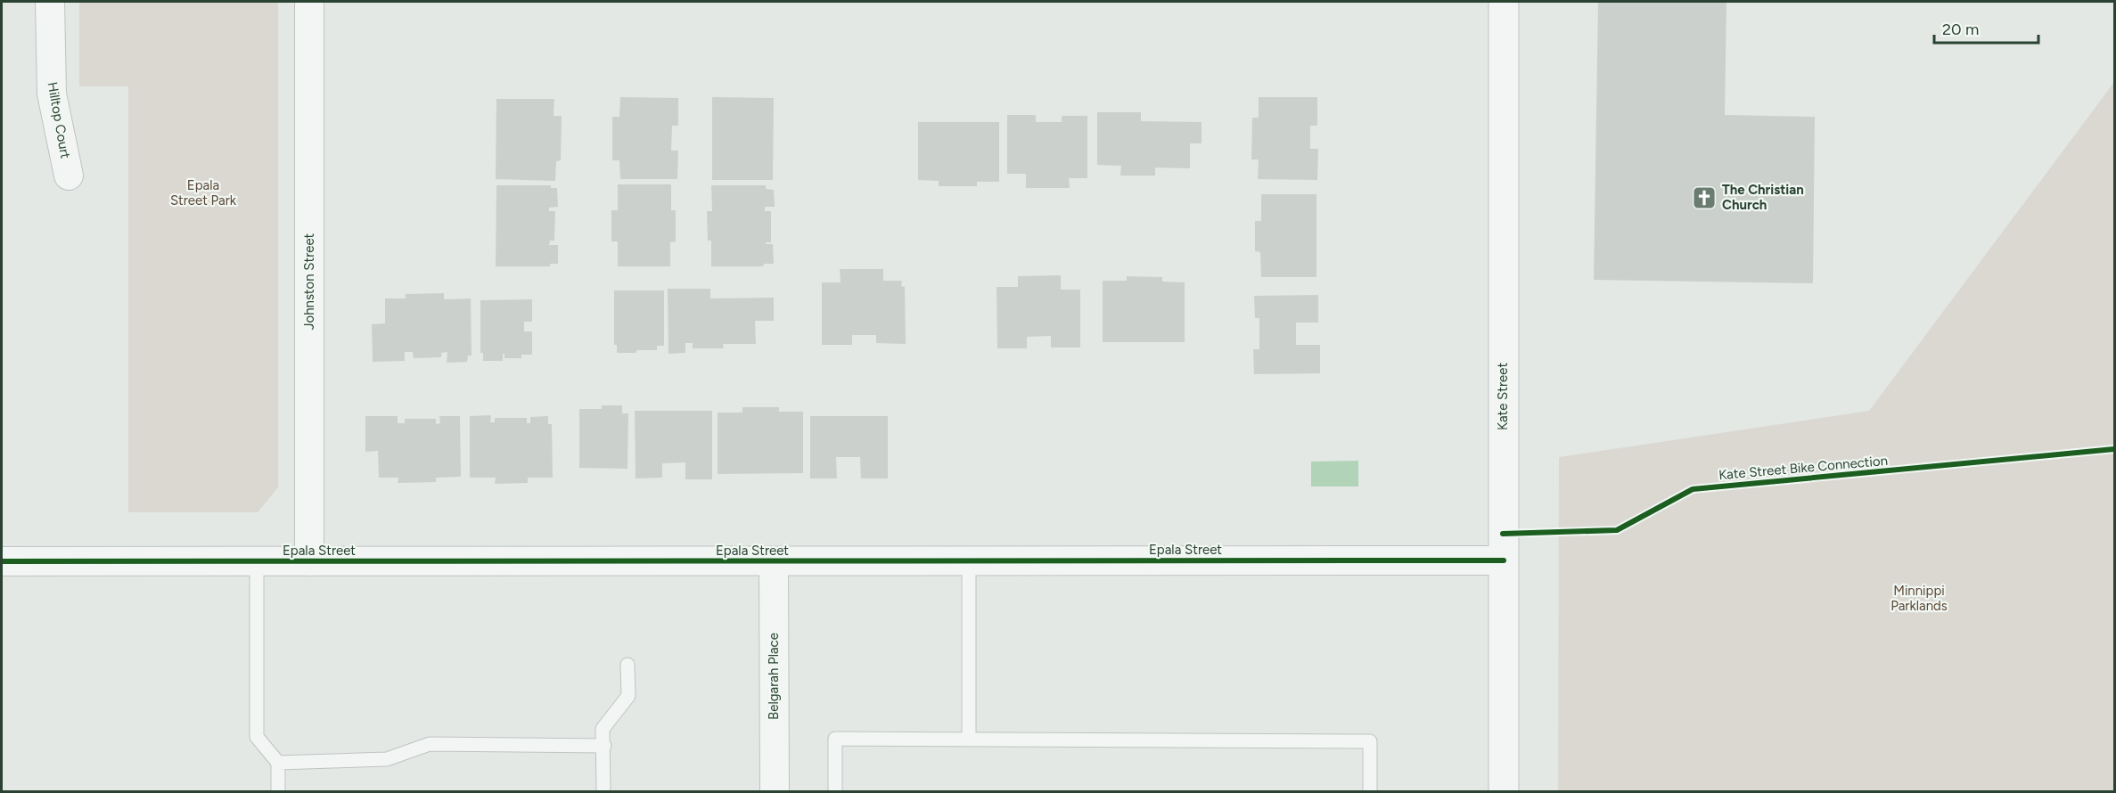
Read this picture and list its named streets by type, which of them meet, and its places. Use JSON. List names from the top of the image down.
{
  "streets": {
    "street": [
      "Hilltop Court",
      "Johnston Street",
      "Kate Street",
      "Epala Street",
      "Belgarah Place"
    ],
    "cycle path": ["Kate Street Bike Connection"]
  },
  "crossings": [
    ["Johnston Street", "Epala Street"],
    ["Kate Street", "Epala Street"],
    ["Epala Street", "Belgarah Place"]
  ],
  "parks": ["Epala Street Park", "Minnippi Parklands"],
  "places": {
    "church": ["The Christian Church"]
  },
  "scale_bar": "20 m"
}
